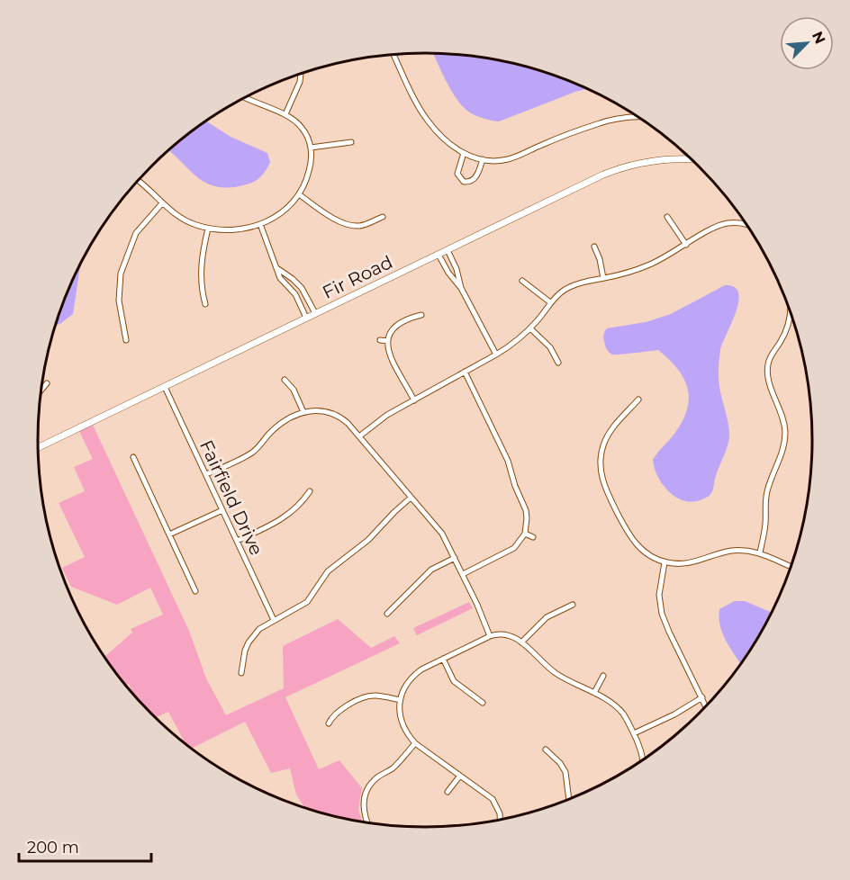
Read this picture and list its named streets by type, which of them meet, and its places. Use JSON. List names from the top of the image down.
{
  "streets": {
    "street": ["Fir Road", "Fairfield Drive"]
  },
  "crossings": [
    ["Fir Road", "Fairfield Drive"]
  ],
  "scale_bar": "200 m",
  "north": "top right"
}
